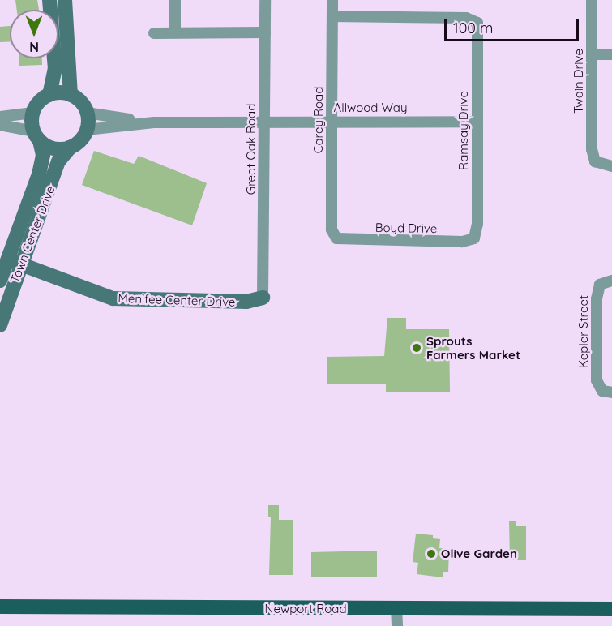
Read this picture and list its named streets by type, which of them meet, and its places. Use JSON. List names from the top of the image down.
{
  "streets": {
    "main road": ["Newport Road"],
    "street": [
      "Twain Drive",
      "Allwood Way",
      "Carey Road",
      "Ramsay Drive",
      "Great Oak Road",
      "Boyd Drive",
      "Town Center Drive",
      "Menifee Center Drive",
      "Kepler Street"
    ]
  },
  "crossings": [
    ["Allwood Way", "Carey Road"],
    ["Allwood Way", "Ramsay Drive"],
    ["Allwood Way", "Great Oak Road"],
    ["Carey Road", "Ramsay Drive"],
    ["Carey Road", "Boyd Drive"],
    ["Ramsay Drive", "Boyd Drive"],
    ["Great Oak Road", "Menifee Center Drive"],
    ["Town Center Drive", "Menifee Center Drive"]
  ],
  "places": ["Sprouts Farmers Market", "Olive Garden"],
  "scale_bar": "100 m",
  "north": "bottom"
}
